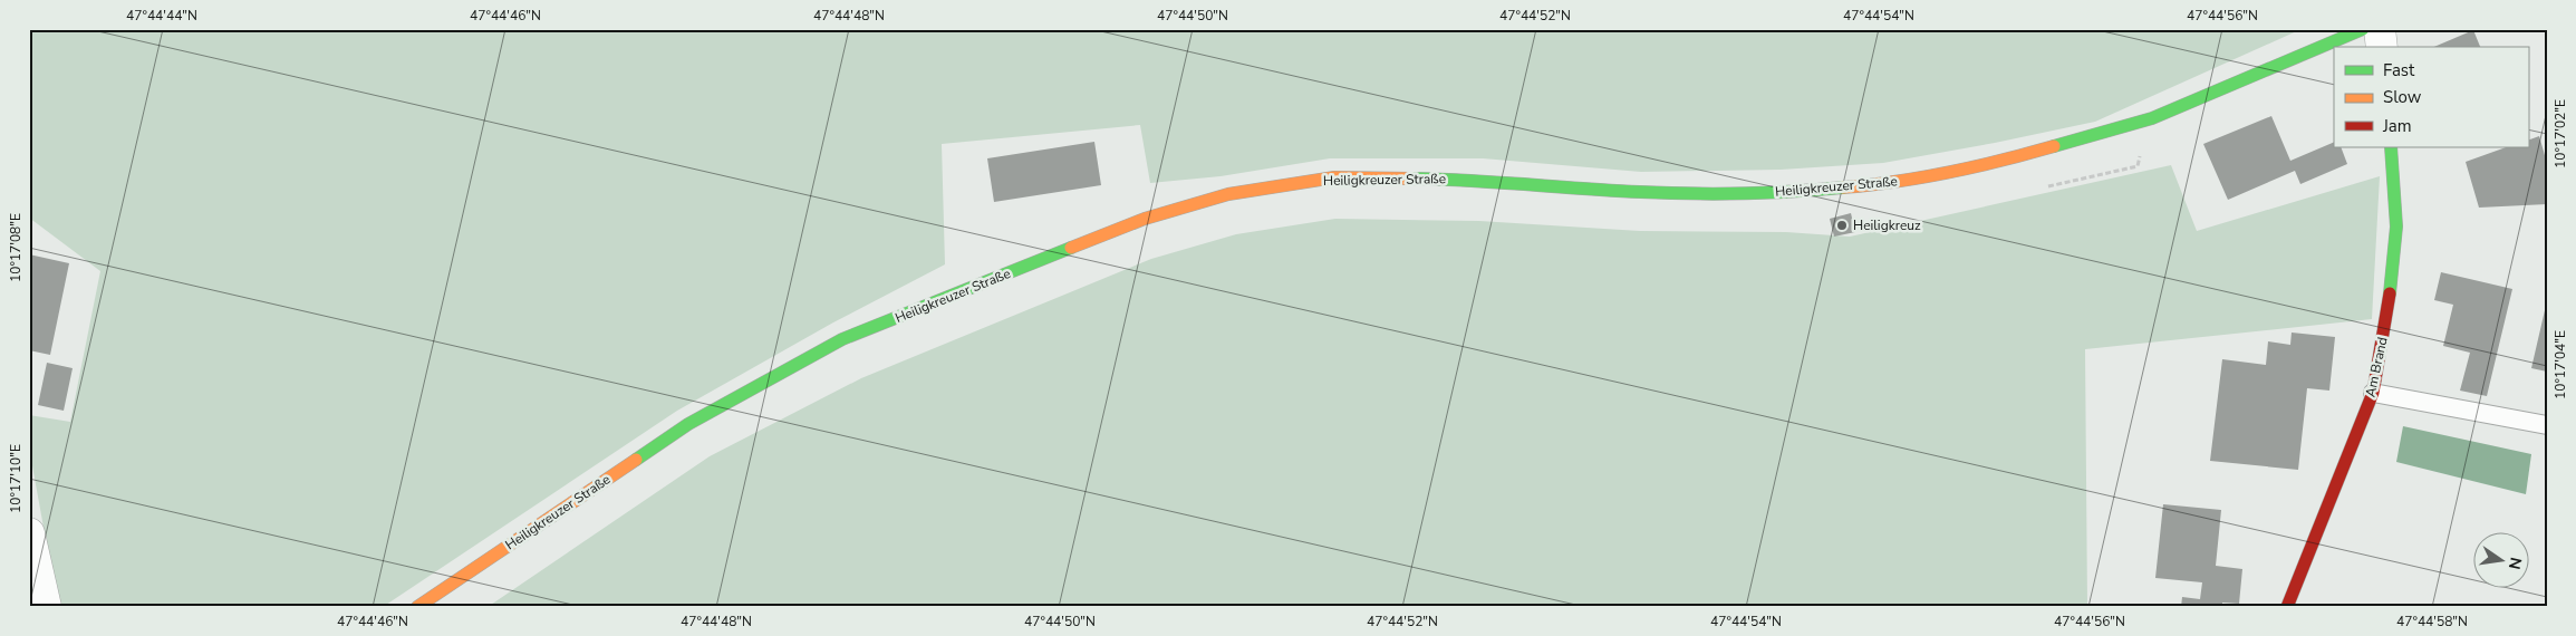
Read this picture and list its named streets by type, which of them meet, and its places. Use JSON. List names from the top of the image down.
{
  "streets": {
    "street": ["Heiligkreuzer Straße", "Am Brand"]
  },
  "places": ["Heiligkreuz"],
  "legend": ["Fast", "Slow", "Jam"],
  "north": "right",
  "coordinates": [
    "47°44'44\"N",
    "47°44'46\"N",
    "47°44'48\"N",
    "47°44'50\"N",
    "47°44'52\"N",
    "47°44'54\"N",
    "47°44'56\"N",
    "10°17'02\"E",
    "10°17'08\"E",
    "10°17'04\"E",
    "10°17'10\"E",
    "47°44'58\"N"
  ]
}
